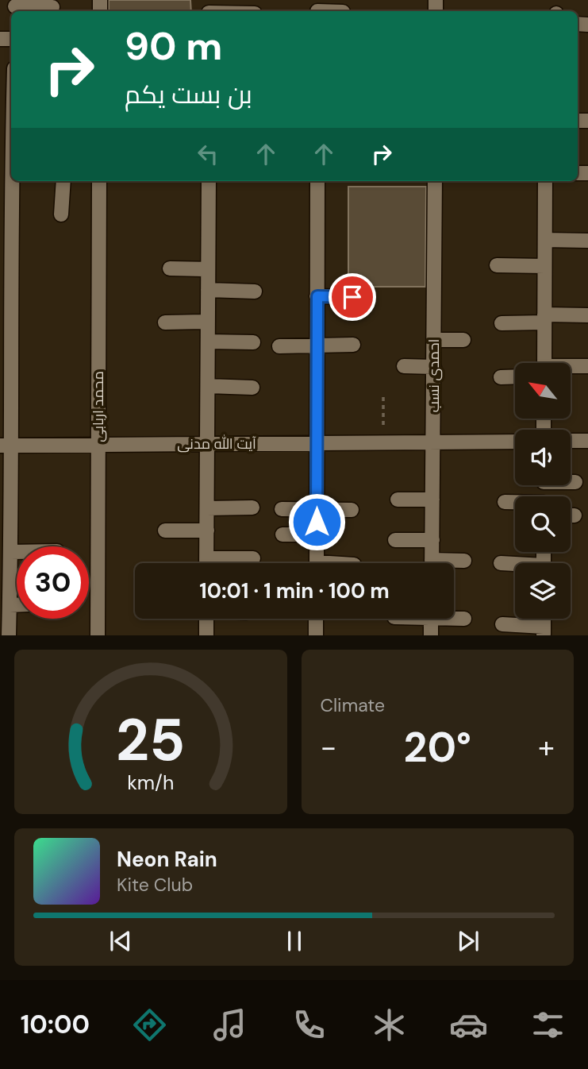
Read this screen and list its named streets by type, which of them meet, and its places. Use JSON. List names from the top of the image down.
{
  "streets": {
    "street": ["احمدی نسب", "محمد اربابی", "آیت‌ الله مدنی"]
  },
  "crossings": [
    ["احمدی نسب", "آیت‌ الله مدنی"],
    ["محمد اربابی", "آیت‌ الله مدنی"]
  ],
  "north": "top left",
  "page": {
    "turn": ["90 m", "بن بست یکم"],
    "limit": "30",
    "trip": "10:01 · 1 min · 100 m",
    "tile": "Climate",
    "heat": ["−", "20°", "+"],
    "song": ["Neon Rain", "Kite Club"],
    "tabs": "10:00",
    "gauge": ["25", "km/h"]
  }
}
